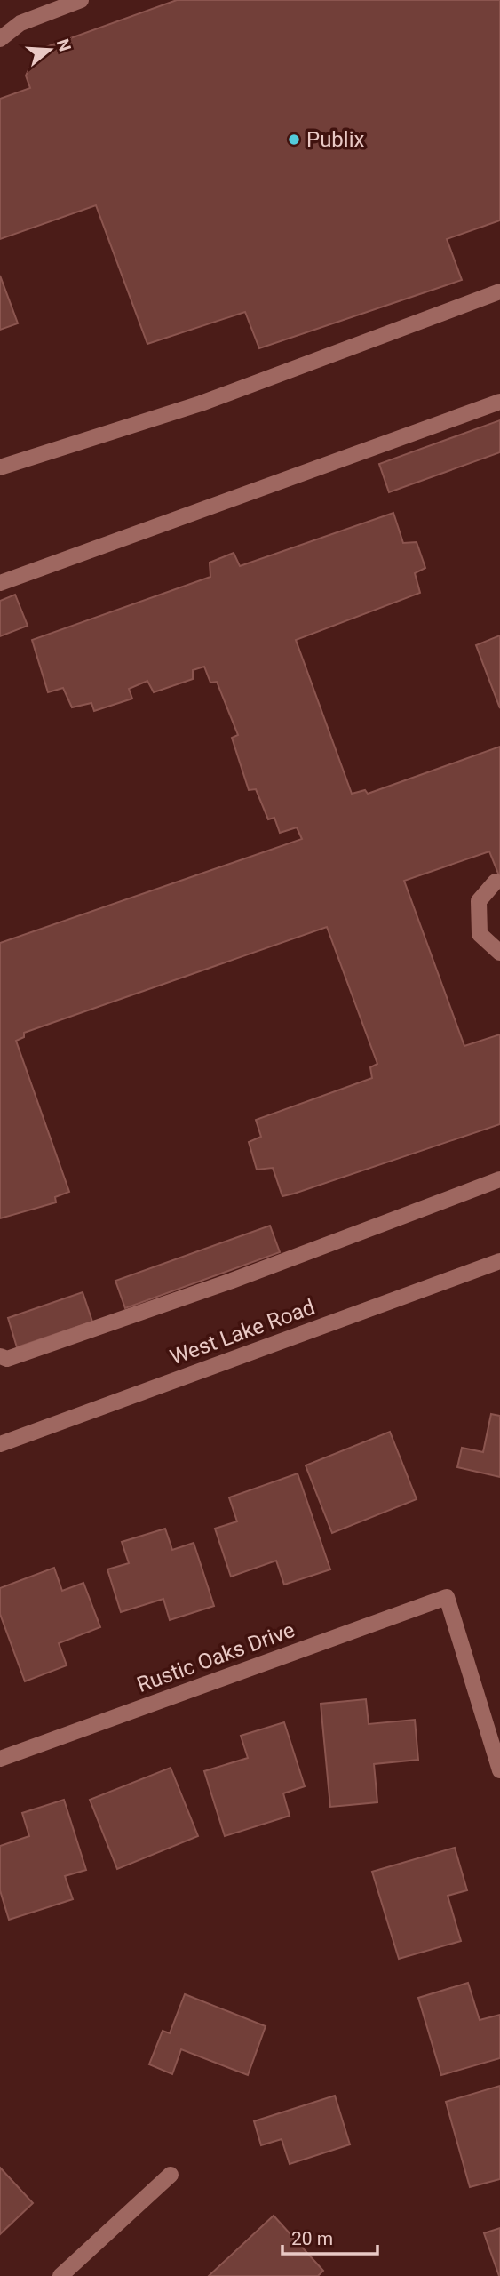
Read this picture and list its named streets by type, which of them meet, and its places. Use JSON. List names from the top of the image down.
{
  "streets": {
    "street": ["West Lake Road", "Rustic Oaks Drive"]
  },
  "places": ["Publix"],
  "scale_bar": "20 m",
  "north": "right"
}
